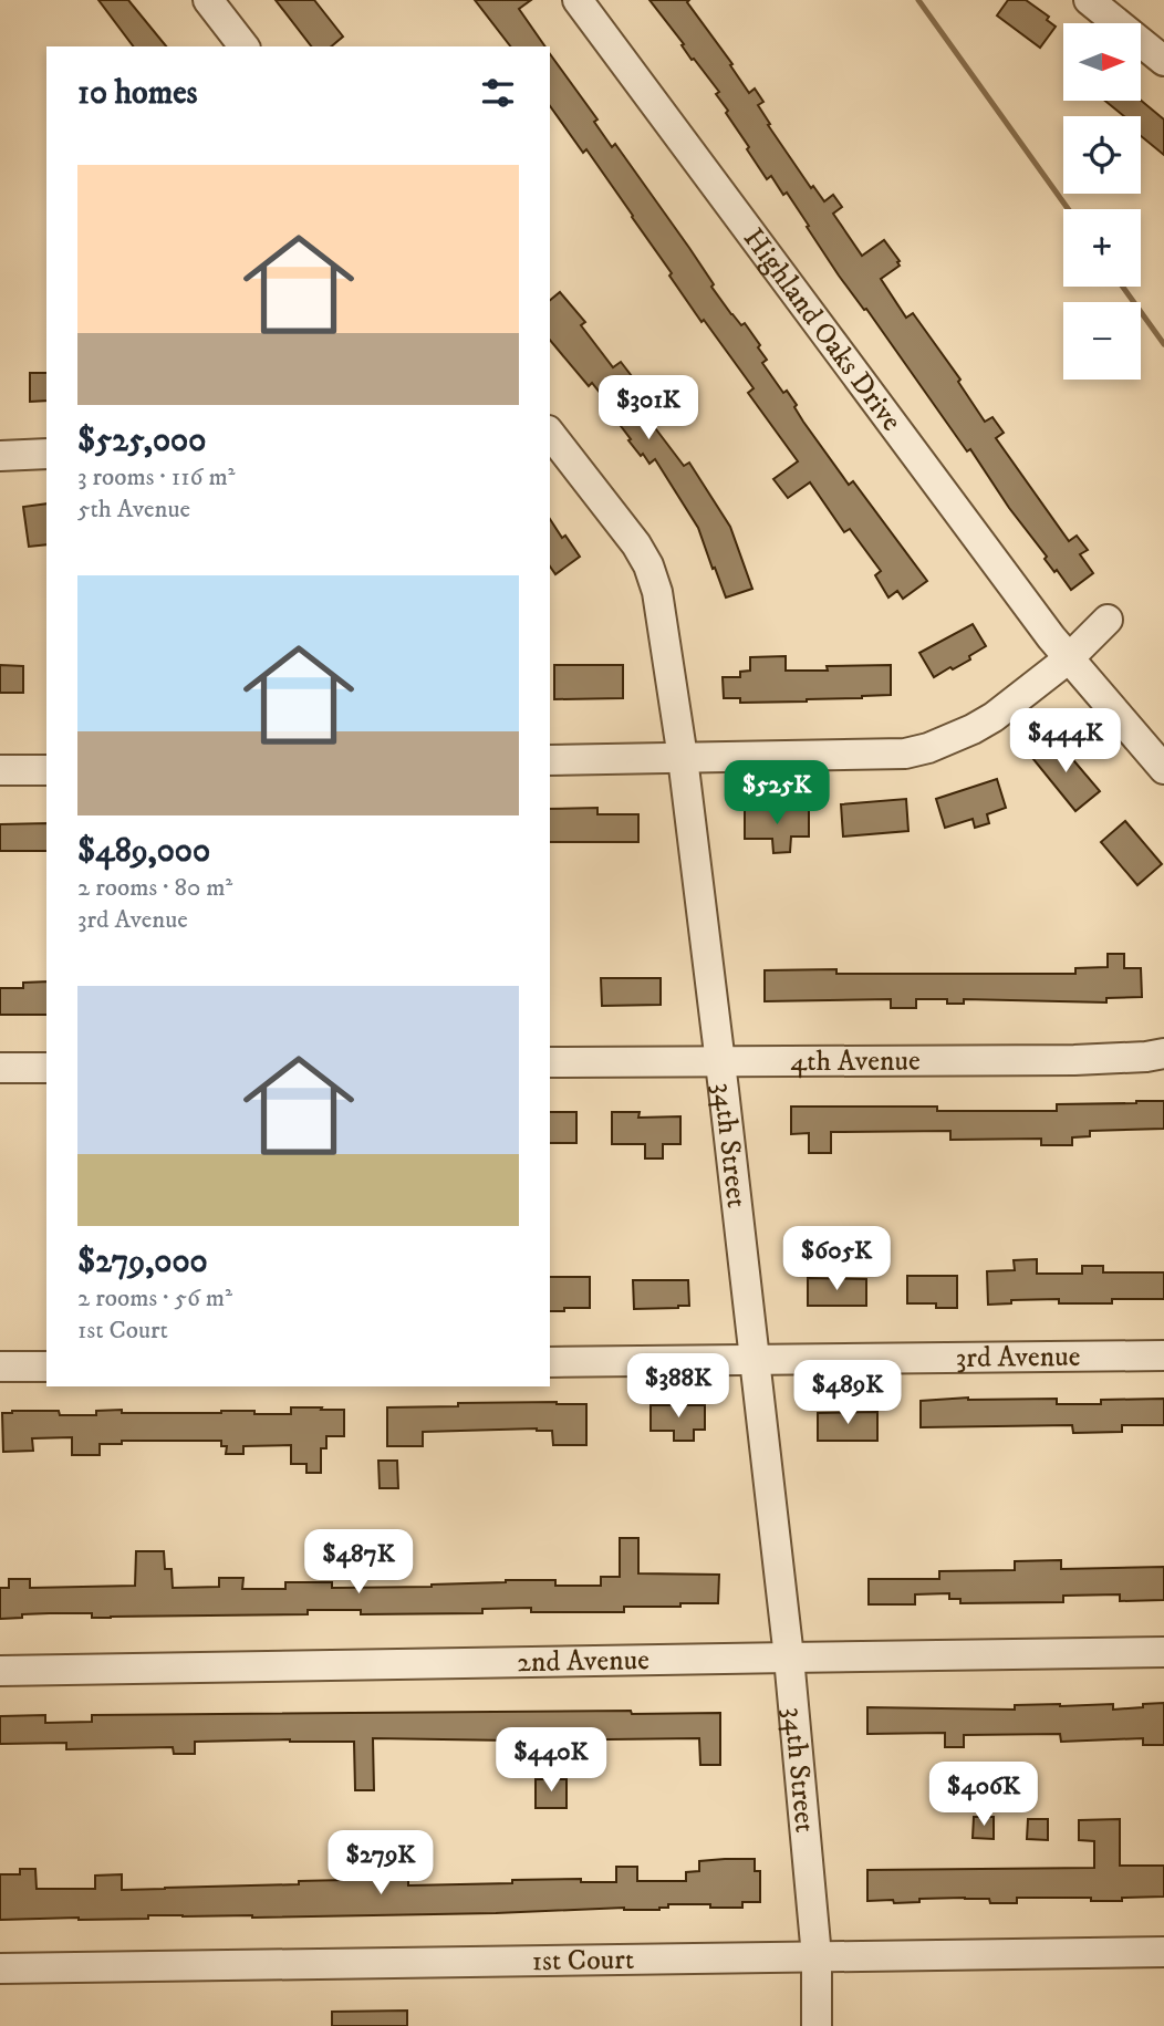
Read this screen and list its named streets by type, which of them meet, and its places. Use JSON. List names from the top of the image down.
{
  "streets": {
    "street": [
      "Highland Oaks Drive",
      "4th Avenue",
      "34th Street",
      "3rd Avenue",
      "2nd Avenue",
      "1st Court"
    ]
  },
  "crossings": [
    ["4th Avenue", "34th Street"],
    ["34th Street", "3rd Avenue"],
    ["34th Street", "2nd Avenue"],
    ["34th Street", "1st Court"]
  ],
  "north": "right",
  "page": {
    "map_buttons": ["+", "−"],
    "heading": "10 homes",
    "list": [
      {
        "name": "$525,000",
        "note": "3 rooms · 116 m² · 5th Avenue"
      },
      {
        "name": "$489,000",
        "note": "2 rooms · 80 m² · 3rd Avenue"
      },
      {
        "name": "$279,000",
        "note": "2 rooms · 56 m² · 1st Court"
      }
    ],
    "price": [
      "$301K",
      "$444K",
      "$525K",
      "$605K",
      "$388K",
      "$489K",
      "$487K",
      "$440K",
      "$406K",
      "$279K"
    ]
  }
}
